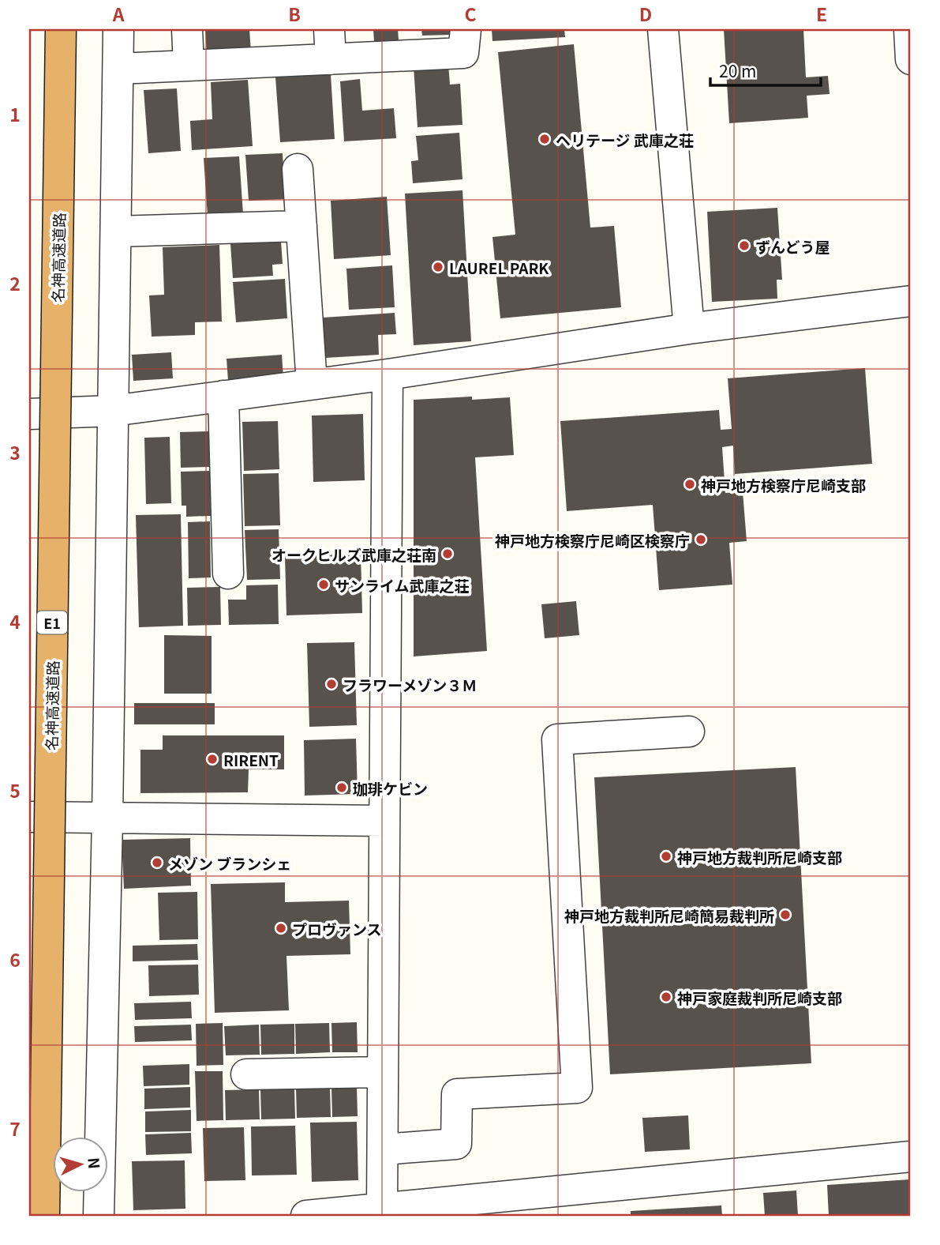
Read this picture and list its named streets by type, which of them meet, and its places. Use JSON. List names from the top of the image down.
{
  "streets": {
    "highway": ["名神高速道路", "E1"]
  },
  "places": [
    "ヘリテージ 武庫之荘",
    "ずんどう屋",
    "LAUREL PARK",
    "神戸地方検察庁尼崎支部",
    "神戸地方検察庁尼崎区検察庁",
    "オークヒルズ武庫之荘南",
    "サンライム武庫之荘",
    "フラワーメゾン３Ｍ",
    "RIRENT",
    "珈琲ケビン",
    "神戸地方裁判所尼崎支部",
    "メゾン ブランシェ",
    "神戸地方裁判所尼崎簡易裁判所",
    "プロヴァンス",
    "神戸家庭裁判所尼崎支部"
  ],
  "scale_bar": "20 m",
  "north": "right",
  "grid": {
    "columns": [
      "A",
      "B",
      "C",
      "D",
      "E"
    ],
    "rows": [
      "1",
      "2",
      "3",
      "4",
      "5",
      "6",
      "7"
    ]
  }
}
